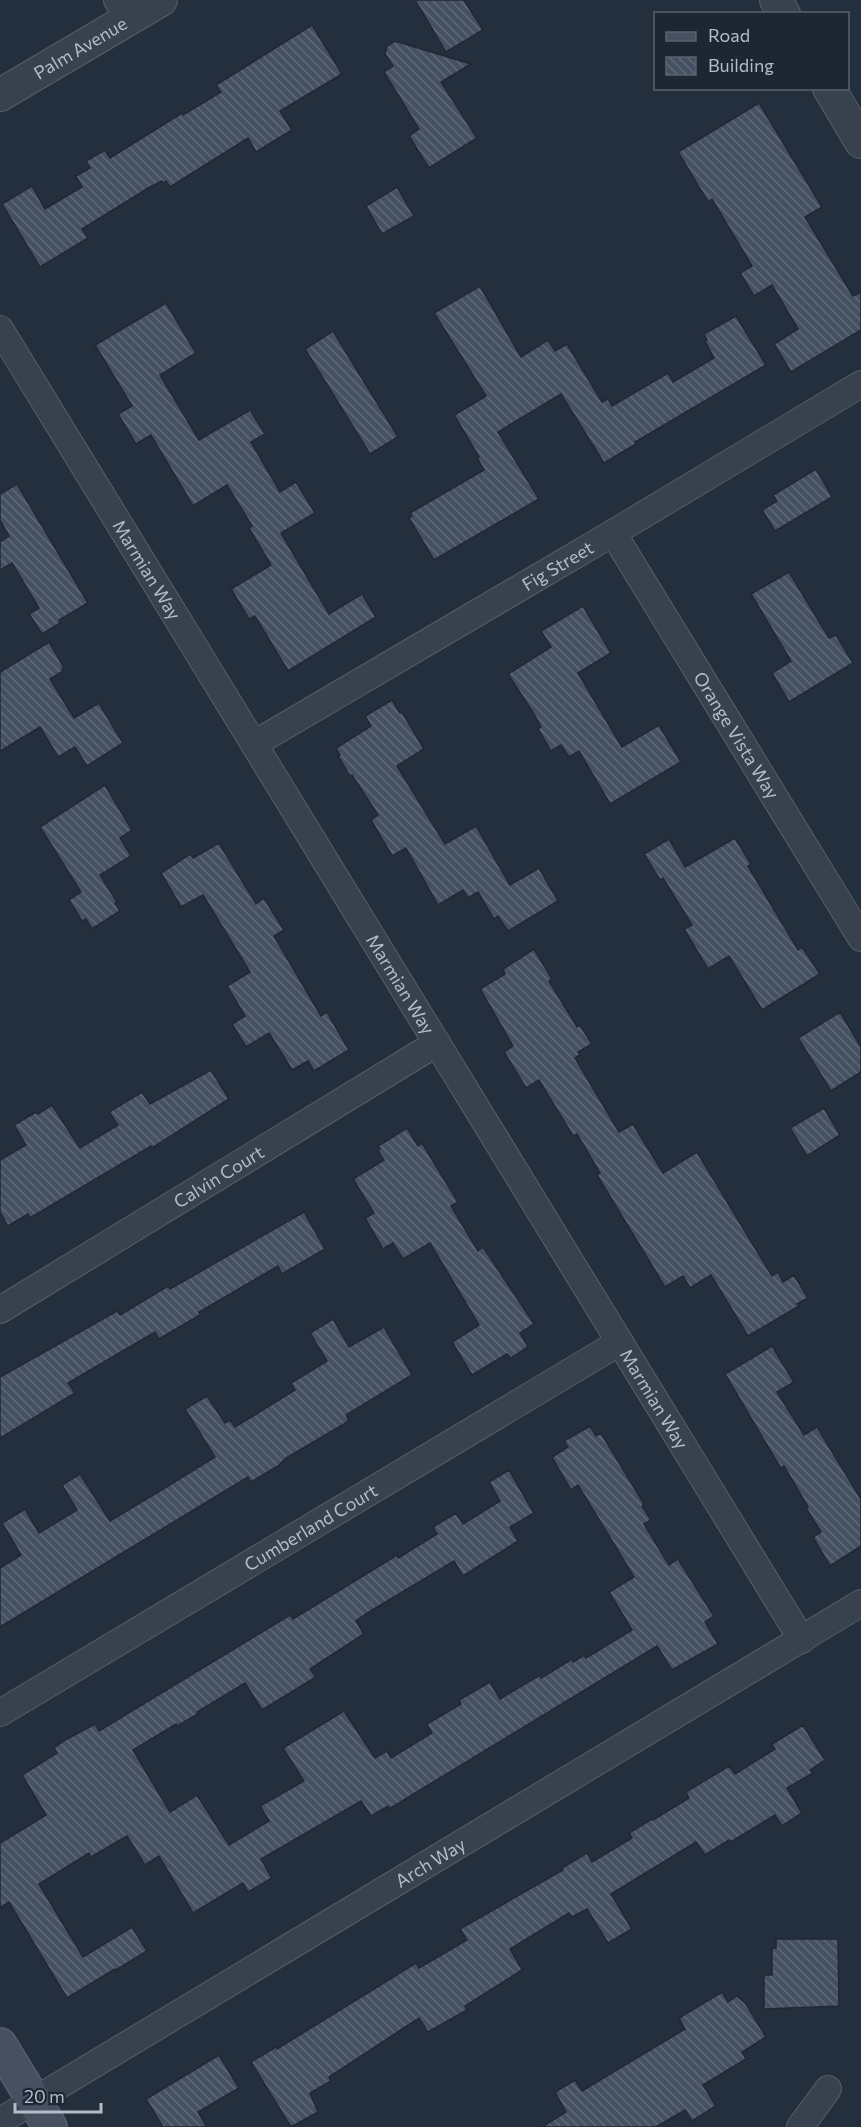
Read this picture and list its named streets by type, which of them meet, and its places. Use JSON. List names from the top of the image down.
{
  "streets": {
    "street": [
      "Palm Avenue",
      "Fig Street",
      "Marmian Way",
      "Orange Vista Way",
      "Calvin Court",
      "Cumberland Court",
      "Arch Way"
    ]
  },
  "crossings": [
    ["Fig Street", "Marmian Way"],
    ["Fig Street", "Orange Vista Way"],
    ["Marmian Way", "Calvin Court"],
    ["Marmian Way", "Cumberland Court"],
    ["Marmian Way", "Arch Way"]
  ],
  "legend": ["Road", "Building"],
  "scale_bar": "20 m"
}
